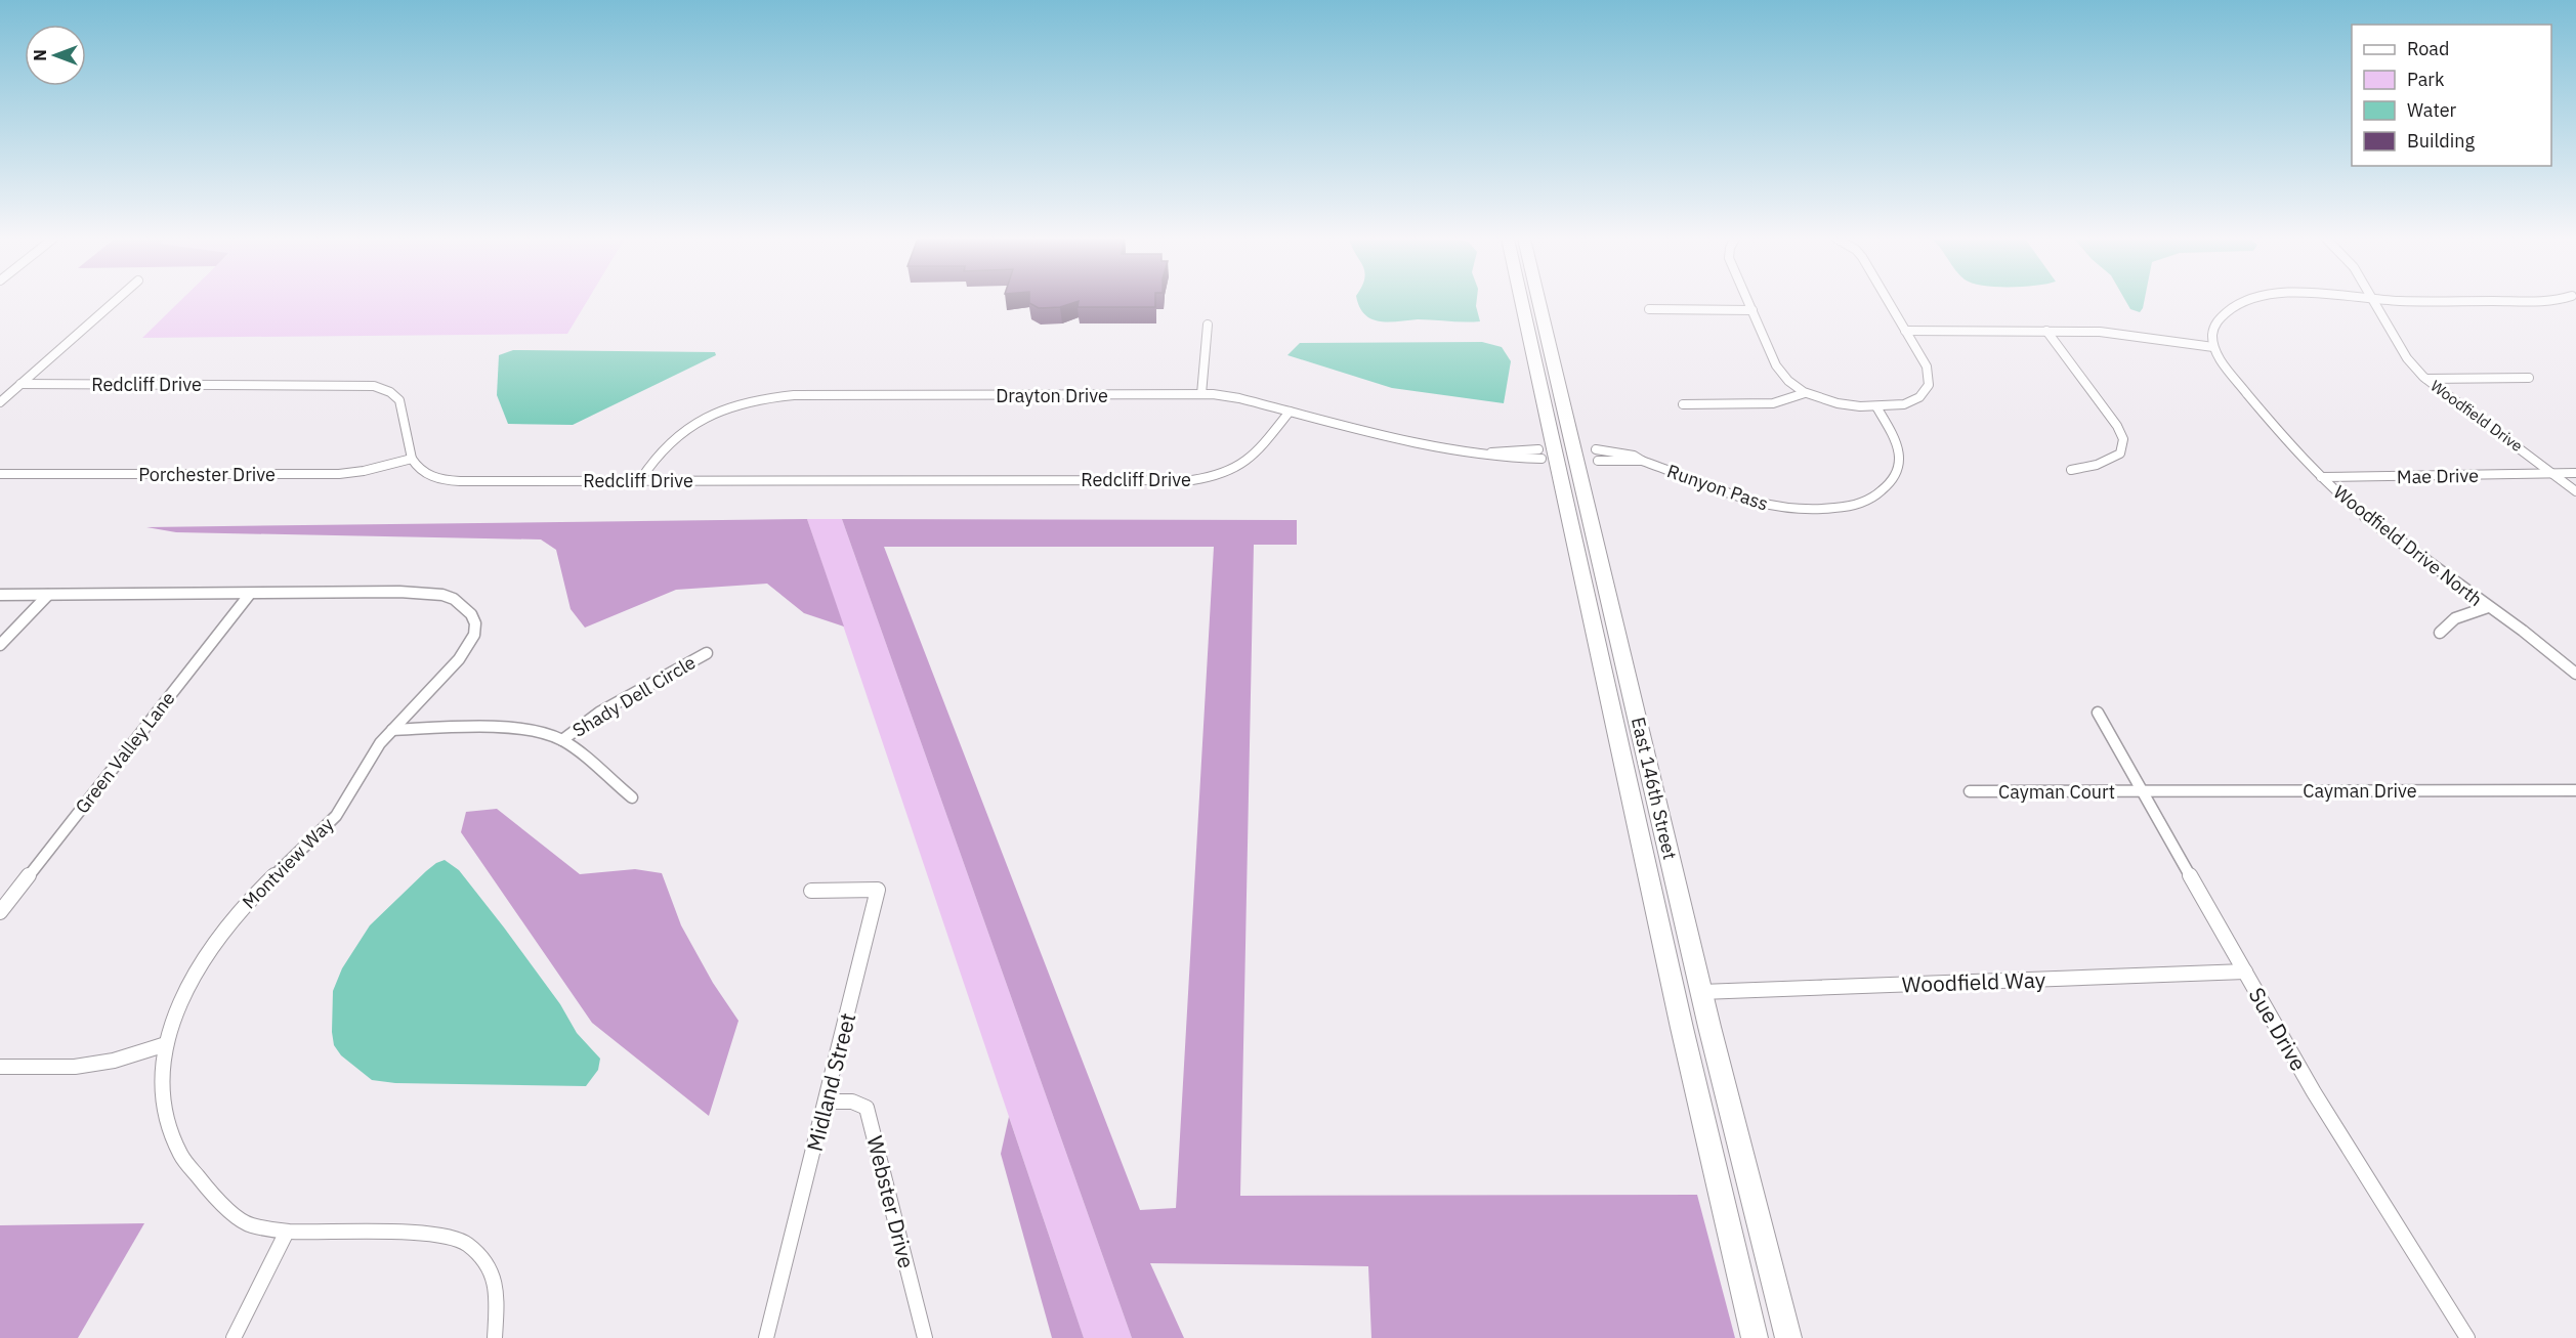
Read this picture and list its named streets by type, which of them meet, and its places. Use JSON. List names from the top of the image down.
{
  "streets": {
    "main road": ["East 146th Street"],
    "street": [
      "Redcliff Drive",
      "Drayton Drive",
      "Woodfield Drive",
      "Porchester Drive",
      "Mae Drive",
      "Runyon Pass",
      "Woodfield Drive North",
      "Shady Dell Circle",
      "Green Valley Lane",
      "Cayman Drive",
      "Cayman Court",
      "Montview Way",
      "Woodfield Way",
      "Sue Drive",
      "Midland Street",
      "Webster Drive"
    ]
  },
  "crossings": [
    ["Redcliff Drive", "Drayton Drive"],
    ["Redcliff Drive", "Porchester Drive"],
    ["Woodfield Drive", "Mae Drive"],
    ["Mae Drive", "Woodfield Drive North"],
    ["Green Valley Lane", "Montview Way"],
    ["East 146th Street", "Woodfield Way"],
    ["Cayman Drive", "Cayman Court"],
    ["Cayman Drive", "Sue Drive"],
    ["Cayman Court", "Sue Drive"],
    ["Woodfield Way", "Sue Drive"],
    ["Midland Street", "Webster Drive"]
  ],
  "legend": [
    "Road",
    "Park",
    "Water",
    "Building"
  ],
  "north": "left"
}
